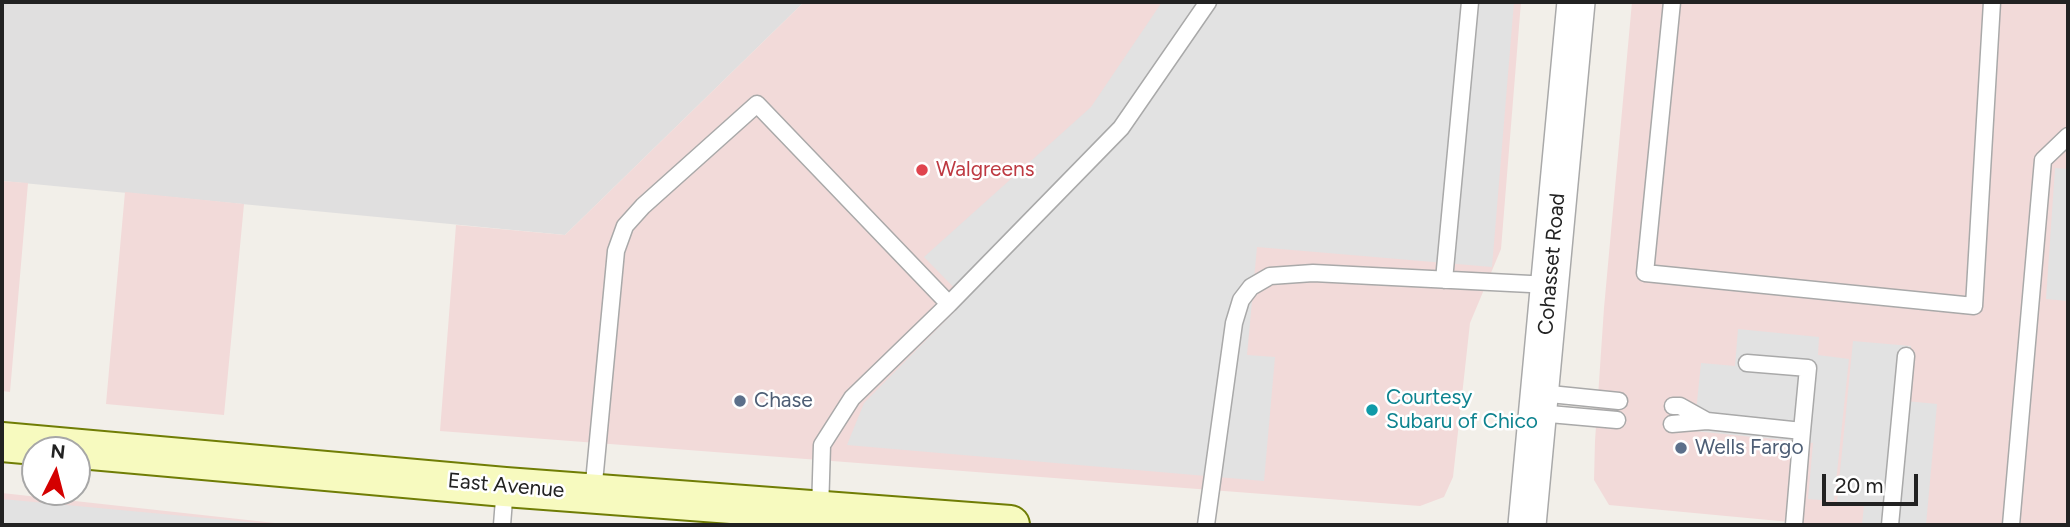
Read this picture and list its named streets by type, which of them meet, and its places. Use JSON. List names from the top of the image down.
{
  "streets": {
    "main road": ["East Avenue"],
    "street": ["Cohasset Road"]
  },
  "places": [
    "Walgreens",
    "Chase",
    "Courtesy Subaru of Chico",
    "Wells Fargo"
  ],
  "scale_bar": "20 m",
  "north": "top"
}
